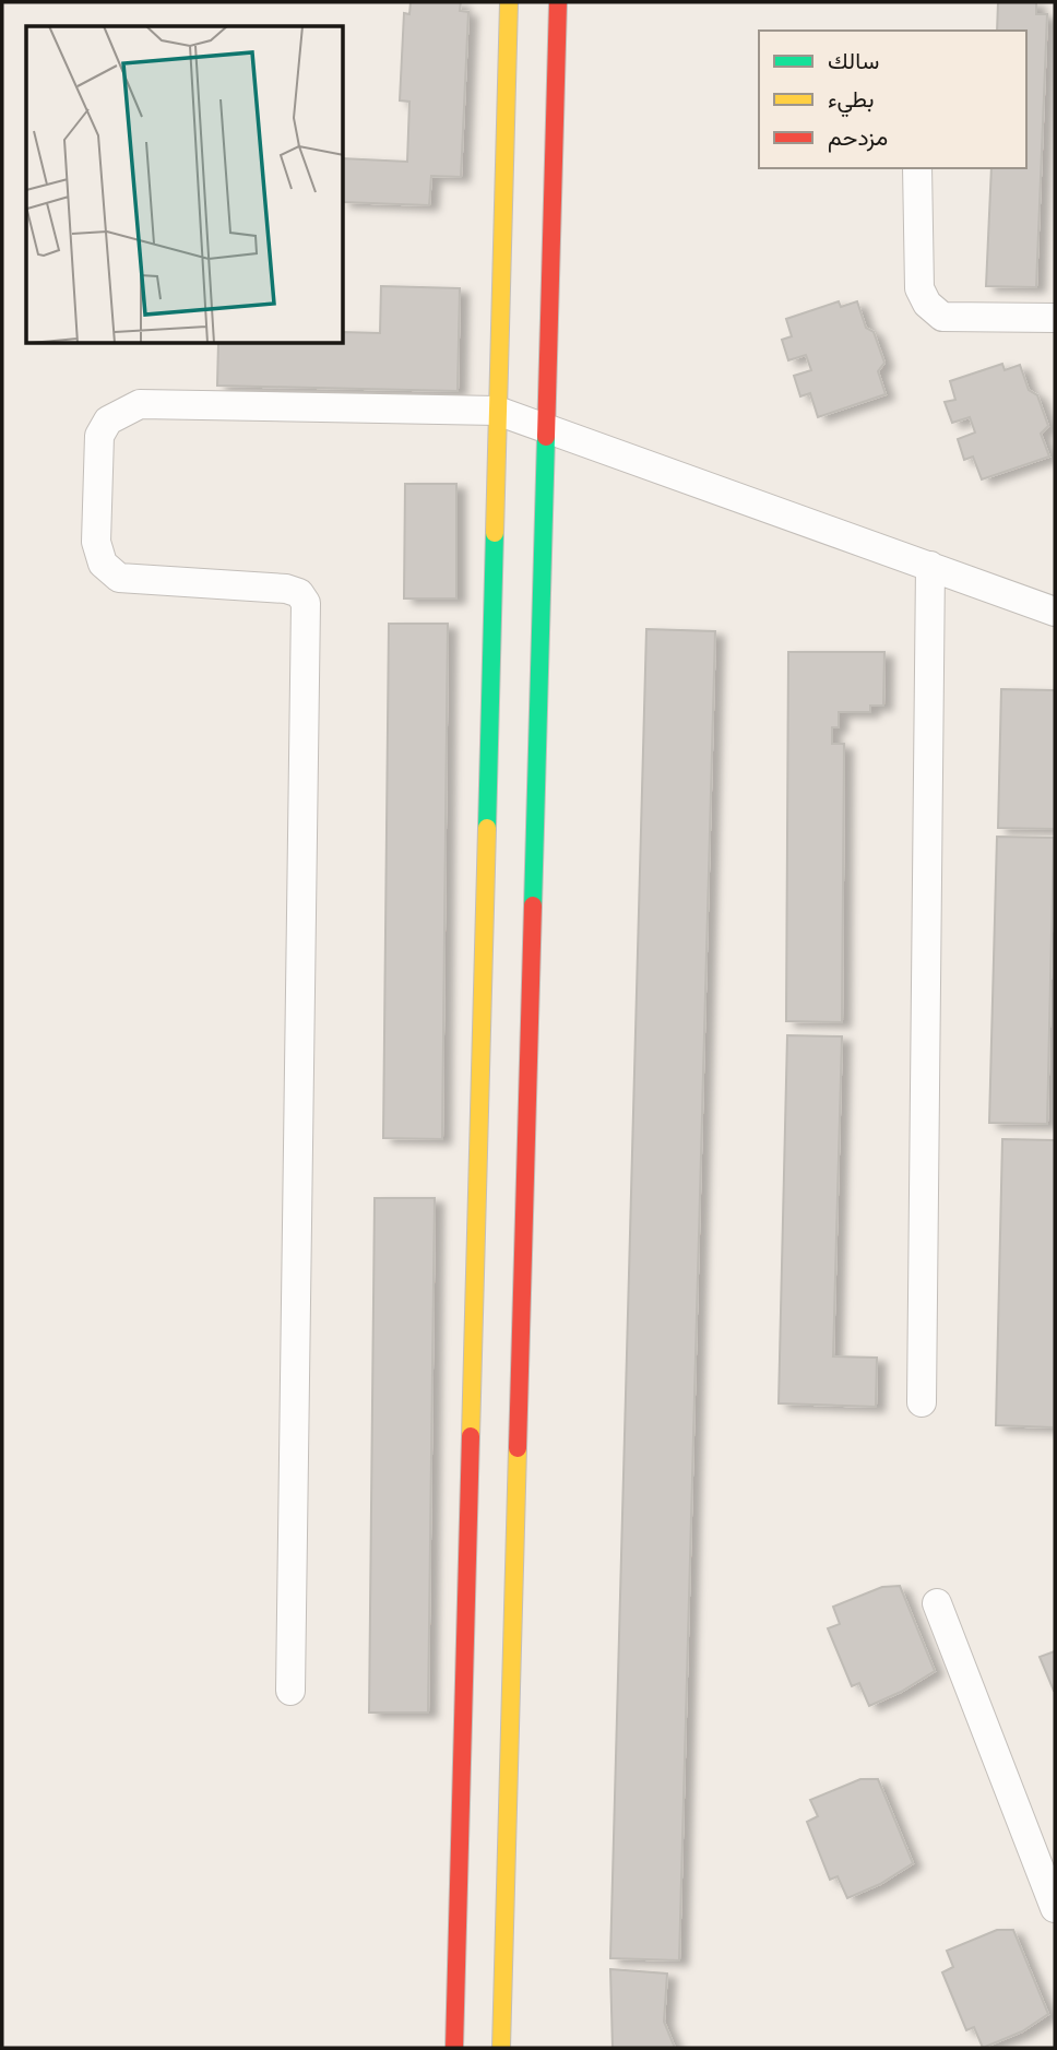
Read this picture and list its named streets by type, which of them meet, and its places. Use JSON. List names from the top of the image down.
{
  "legend": ["سالك", "بطيء", "مزدحم"]
}
